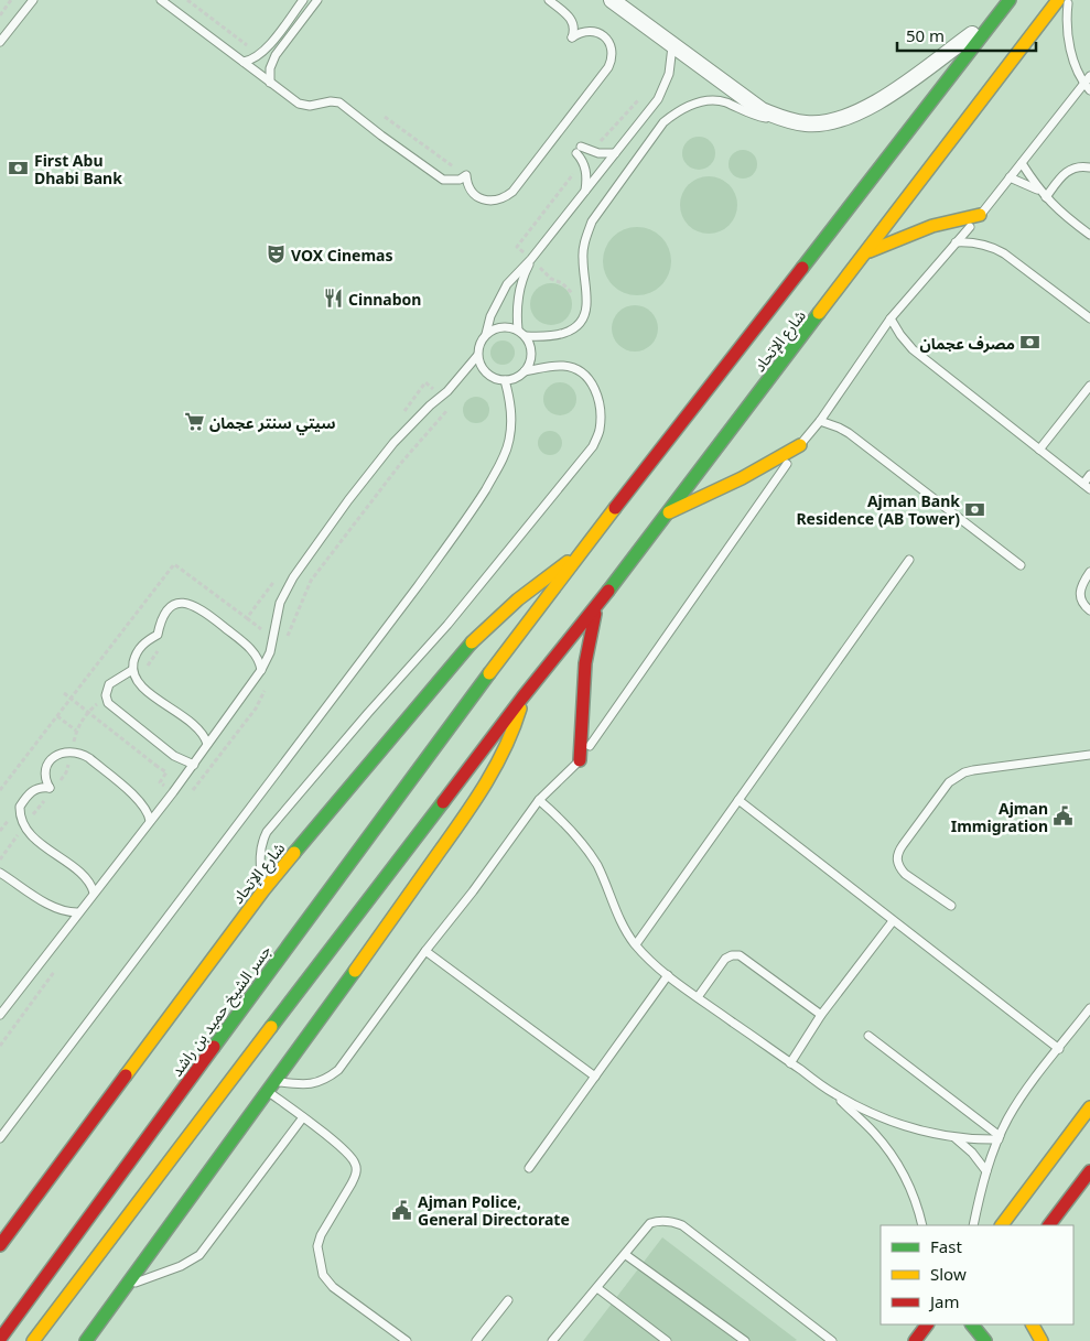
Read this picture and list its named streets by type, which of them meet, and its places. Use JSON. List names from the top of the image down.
{
  "streets": {
    "main road": ["شارع الإتحاد", "جسر الشيخ حميد بن راشد"]
  },
  "crossings": [
    ["شارع الإتحاد", "جسر الشيخ حميد بن راشد"]
  ],
  "places": {
    "bank": ["First Abu Dhabi Bank", "مصرف عجمان", "Ajman Bank Residence (AB Tower)"],
    "theatre": ["VOX Cinemas"],
    "restaurant": ["Cinnabon"],
    "supermarket": ["سيتي سنتر عجمان"],
    "public building": ["Ajman Immigration", "Ajman Police, General Directorate"]
  },
  "legend": ["Fast", "Slow", "Jam"],
  "scale_bar": "50 m"
}
